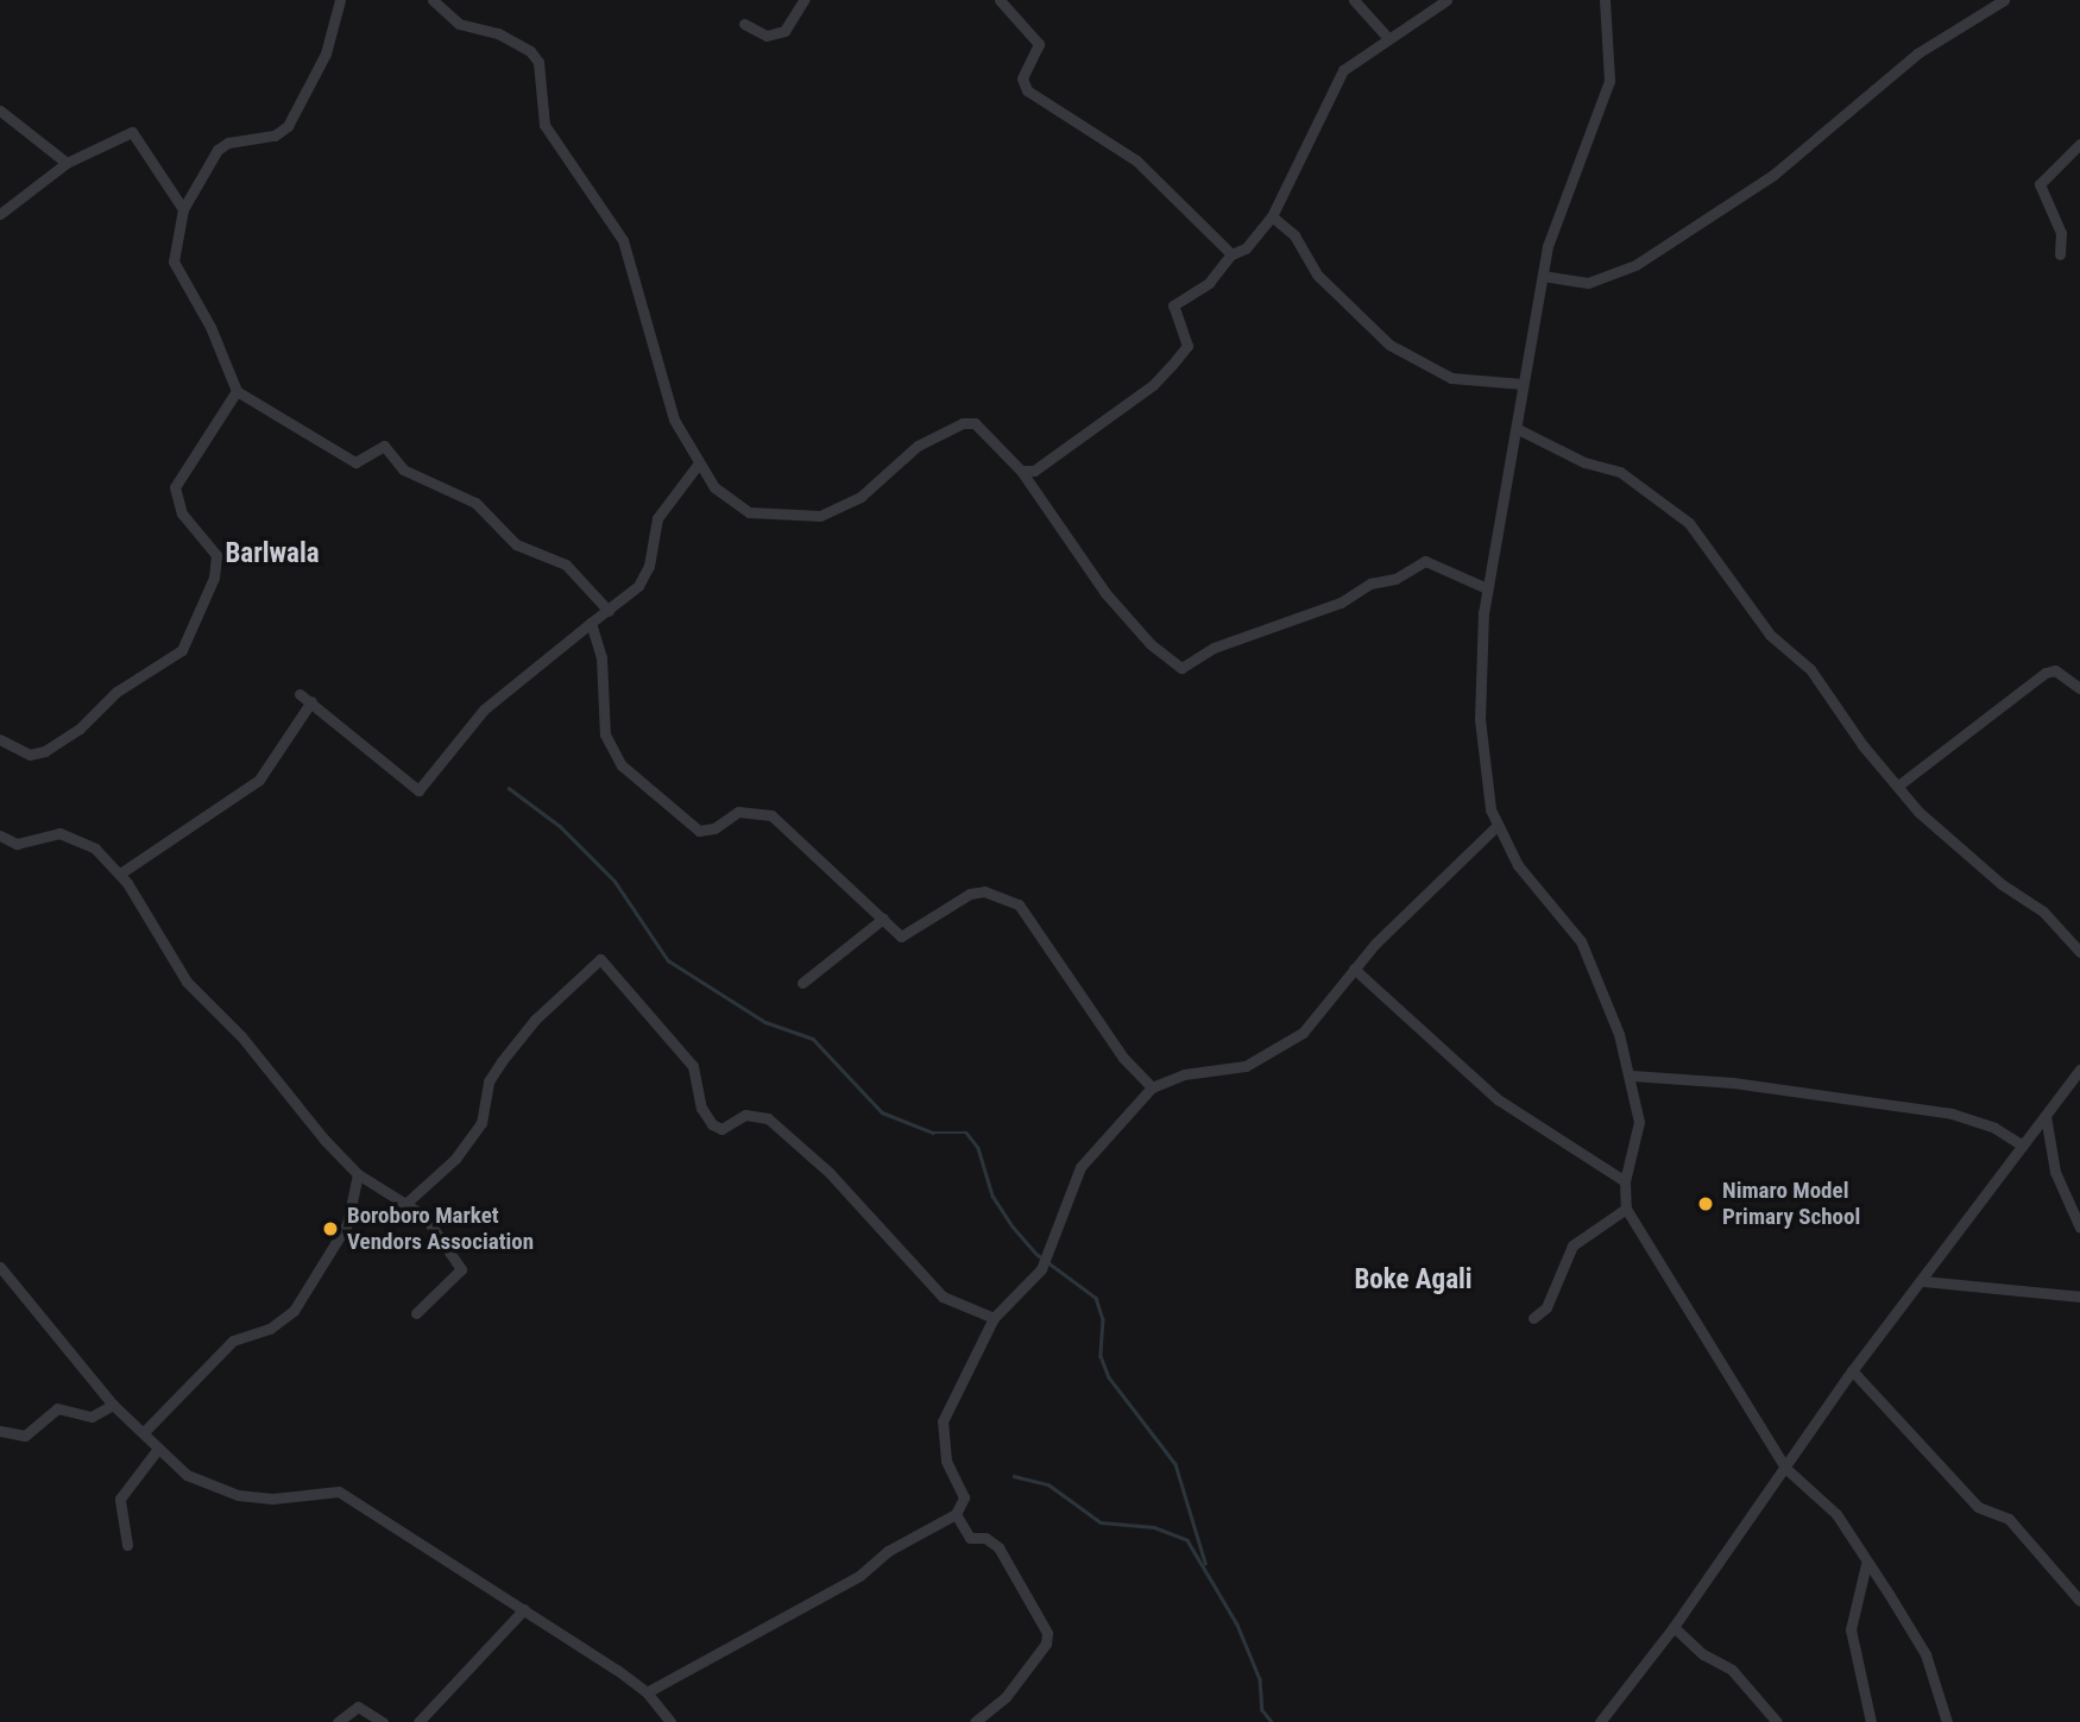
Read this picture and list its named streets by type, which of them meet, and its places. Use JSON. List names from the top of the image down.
{
  "districts": ["Barlwala", "Boke Agali"],
  "places": ["Nimaro Model Primary School", "Boroboro Market Vendors Association"]
}
